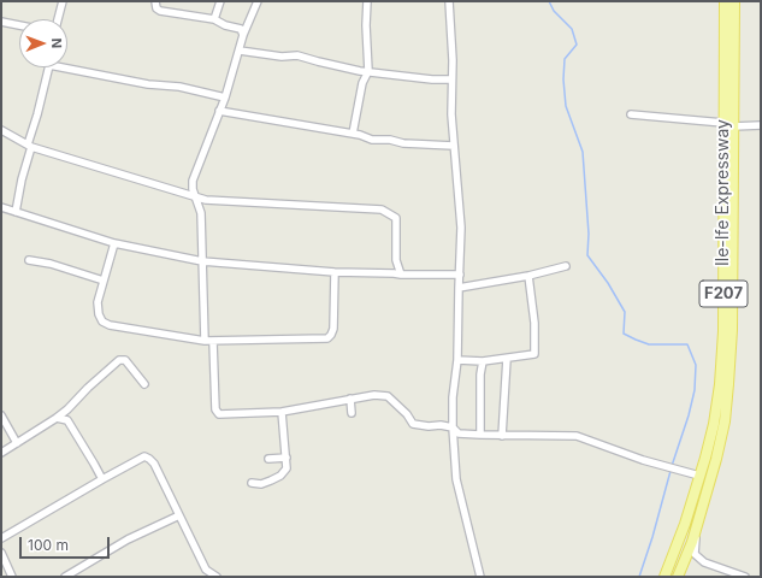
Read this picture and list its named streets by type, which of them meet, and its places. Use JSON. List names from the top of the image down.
{
  "streets": {
    "main road": ["Ile-Ife Expressway", "F207"]
  },
  "scale_bar": "100 m",
  "north": "right"
}
